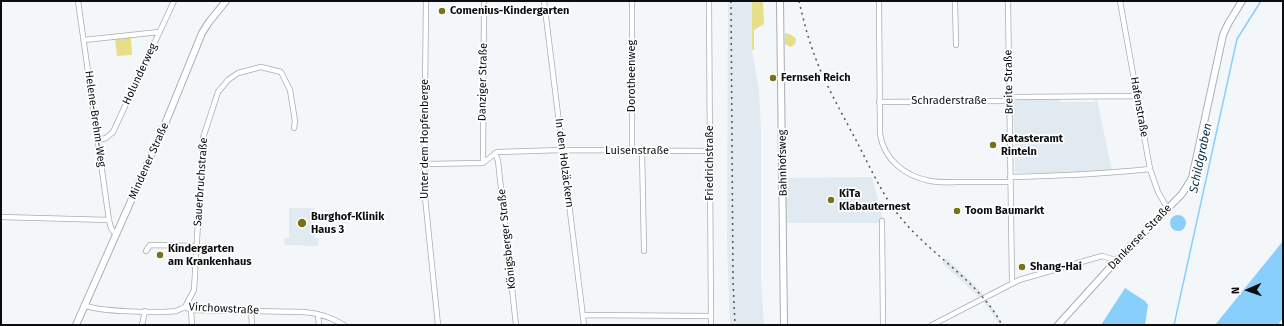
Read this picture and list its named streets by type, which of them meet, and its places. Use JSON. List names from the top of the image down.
{
  "streets": {
    "main road": ["Mindener Straße", "Bahnhofsweg", "Dankerser Straße"],
    "street": [
      "Holunderweg",
      "Dorotheenweg",
      "Danziger Straße",
      "Breite Straße",
      "Schraderstraße",
      "Hafenstraße",
      "Helene-Brehm-Weg",
      "Unter dem Hopfenberge",
      "Luisenstraße",
      "In den Holzäckern",
      "Friedrichstraße",
      "Sauerbruchstraße",
      "Königsberger Straße",
      "Virchowstraße"
    ]
  },
  "crossings": [
    ["Holunderweg", "Helene-Brehm-Weg"],
    ["Dorotheenweg", "Luisenstraße"],
    ["Breite Straße", "Schraderstraße"],
    ["Schraderstraße", "Hafenstraße"],
    ["Hafenstraße", "Dankerser Straße"],
    ["Helene-Brehm-Weg", "Mindener Straße"],
    ["Luisenstraße", "In den Holzäckern"],
    ["Luisenstraße", "Friedrichstraße"],
    ["Luisenstraße", "Königsberger Straße"],
    ["Mindener Straße", "Virchowstraße"],
    ["Sauerbruchstraße", "Virchowstraße"]
  ],
  "water": ["Schildgraben"],
  "places": [
    "Comenius-Kindergarten",
    "Fernseh Reich",
    "Katasteramt Rinteln",
    "KiTa Klabauternest",
    "Toom Baumarkt",
    "Burghof-Klinik Haus 3",
    "Kindergarten am Krankenhaus",
    "Shang-Hai"
  ],
  "north": "left"
}
